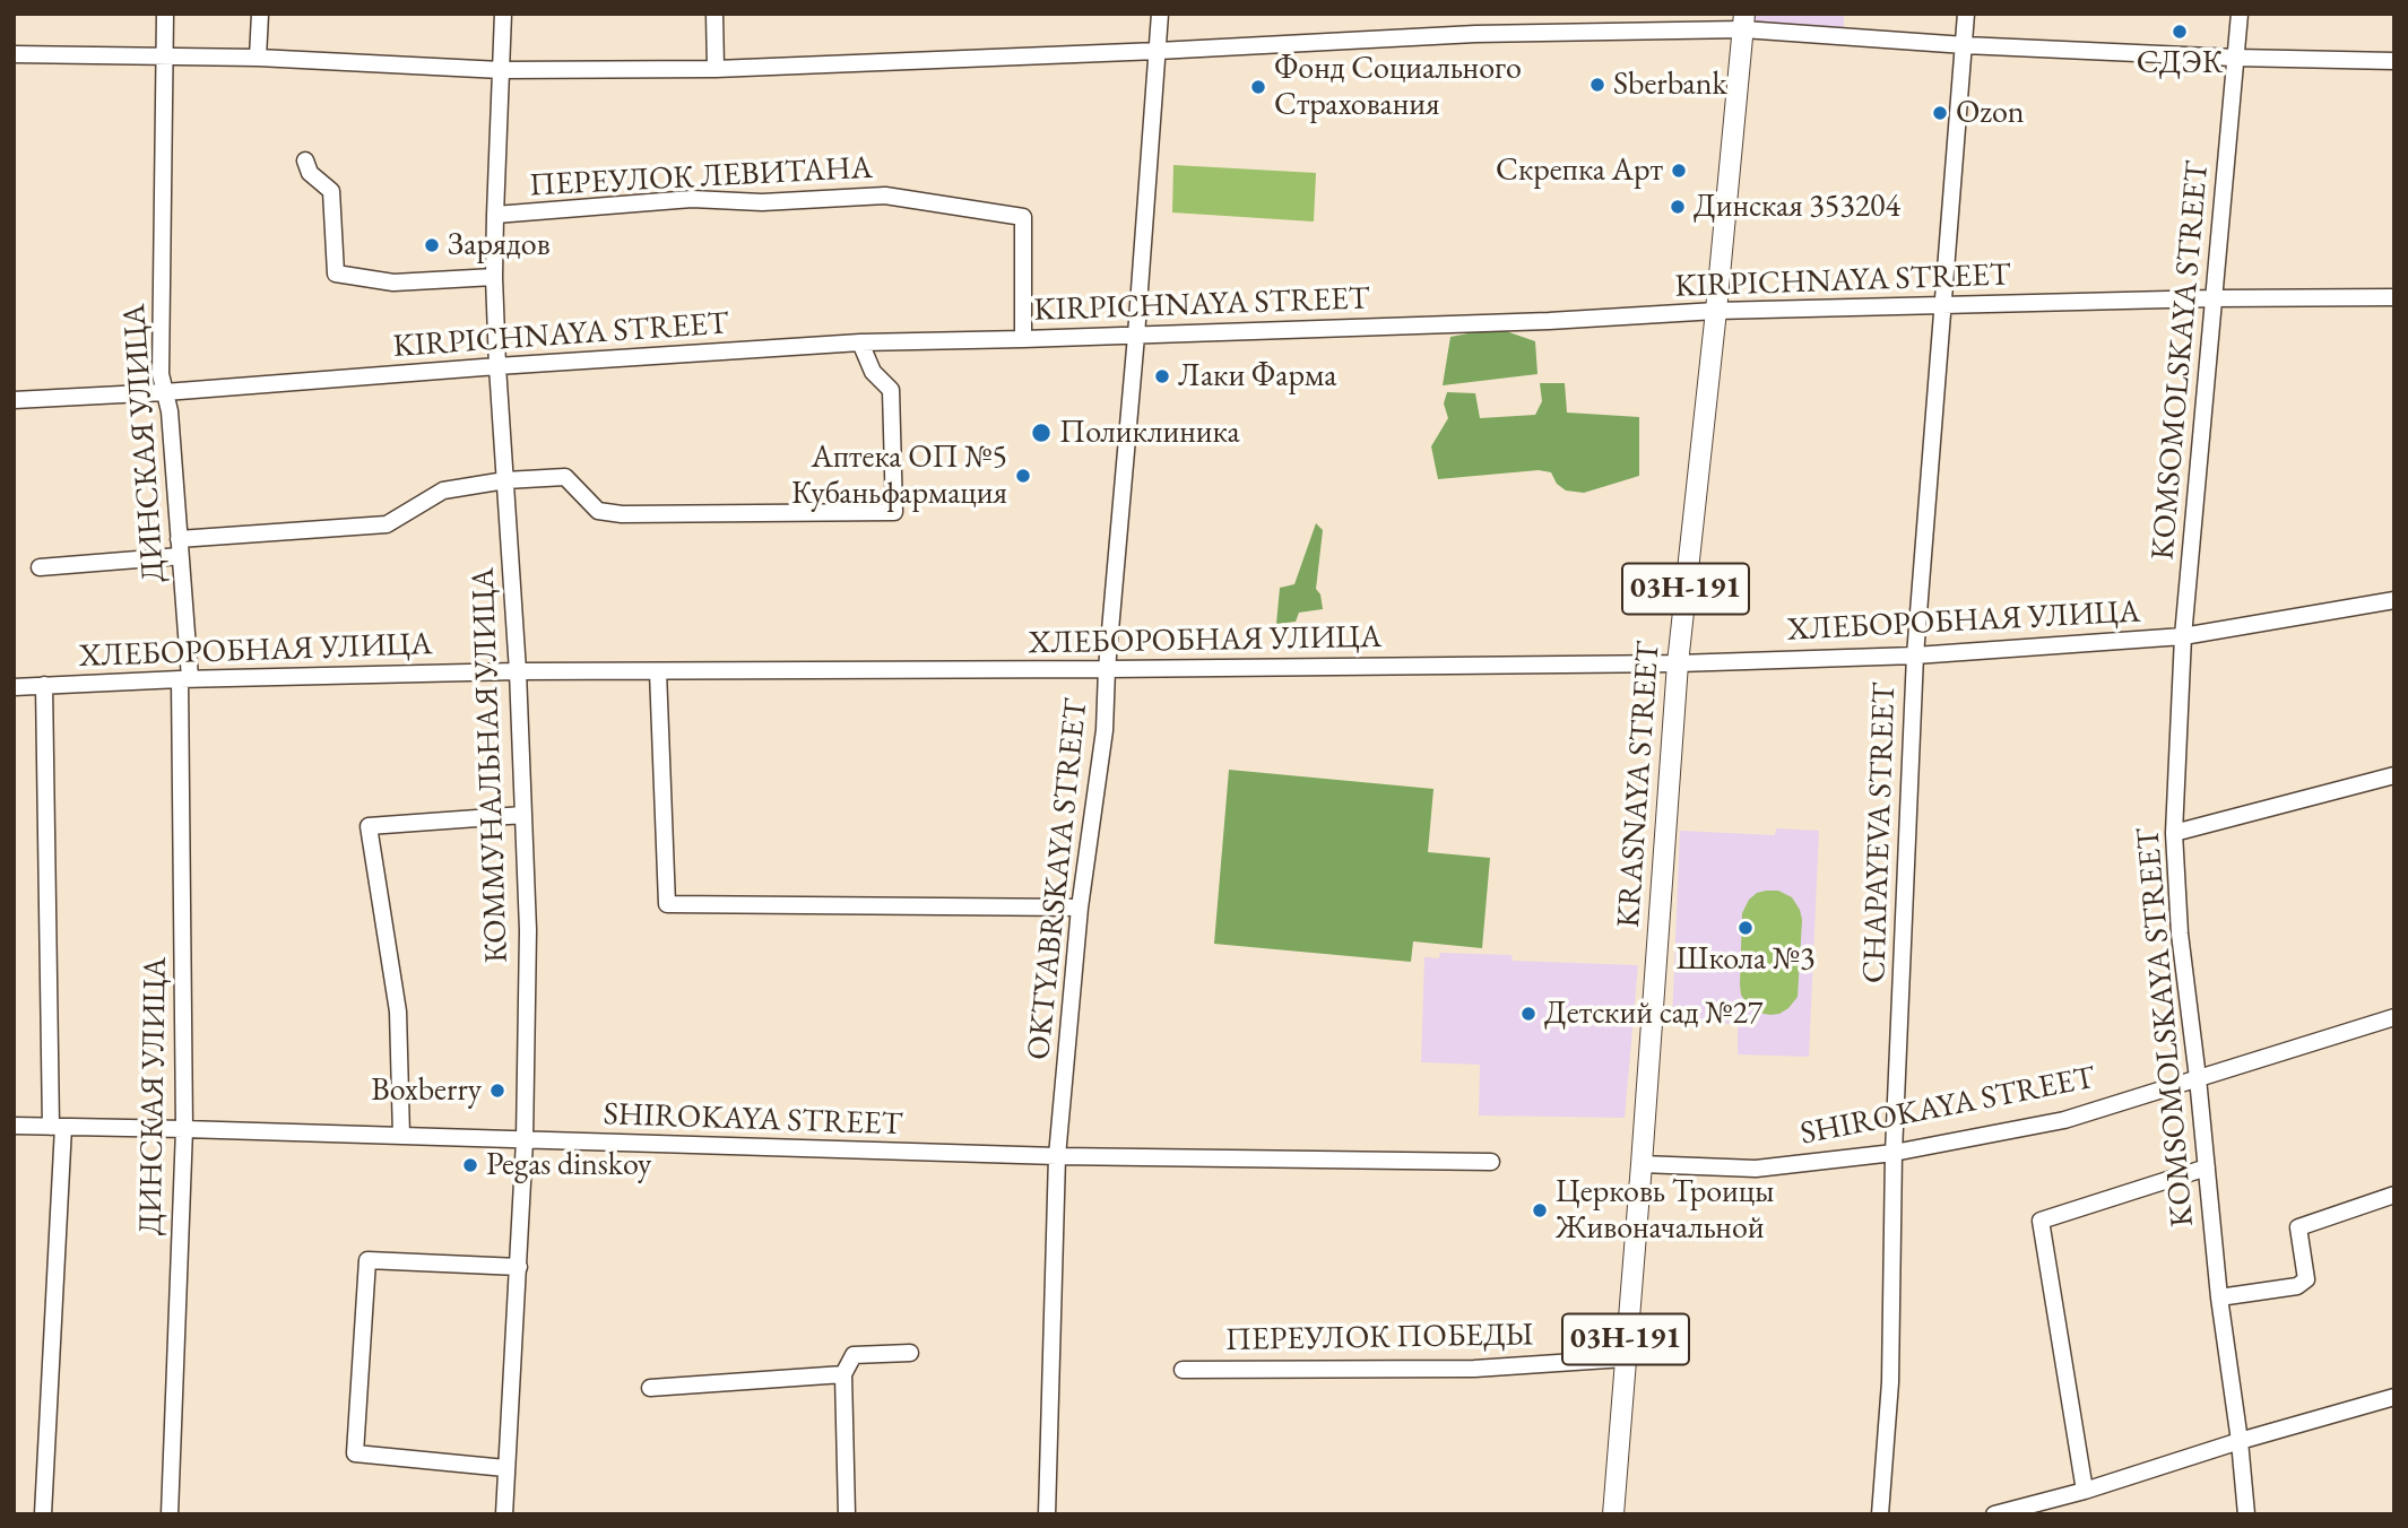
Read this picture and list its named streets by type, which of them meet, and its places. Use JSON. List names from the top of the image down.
{
  "streets": {
    "main road": ["03Н-191", "KRASNAYA STREET"],
    "street": [
      "ПЕРЕУЛОК ЛЕВИТАНА",
      "KIRPICHNAYA STREET",
      "KOMSOMOLSKAYA STREET",
      "ДИНСКАЯ УЛИЦА",
      "ХЛЕБОРОБНАЯ УЛИЦА",
      "КОММУНАЛЬНАЯ УЛИЦА",
      "CHAPAYEVA STREET",
      "OKTYABRSKAYA STREET",
      "SHIROKAYA STREET",
      "ПЕРЕУЛОК ПОБЕДЫ"
    ]
  },
  "crossings": [
    ["ПЕРЕУЛОК ЛЕВИТАНА", "KIRPICHNAYA STREET"],
    ["ПЕРЕУЛОК ЛЕВИТАНА", "КОММУНАЛЬНАЯ УЛИЦА"],
    ["KIRPICHNAYA STREET", "KOMSOMOLSKAYA STREET"],
    ["KIRPICHNAYA STREET", "ДИНСКАЯ УЛИЦА"],
    ["KIRPICHNAYA STREET", "КОММУНАЛЬНАЯ УЛИЦА"],
    ["KIRPICHNAYA STREET", "KRASNAYA STREET"],
    ["KIRPICHNAYA STREET", "CHAPAYEVA STREET"],
    ["KIRPICHNAYA STREET", "OKTYABRSKAYA STREET"],
    ["KOMSOMOLSKAYA STREET", "ХЛЕБОРОБНАЯ УЛИЦА"],
    ["KOMSOMOLSKAYA STREET", "SHIROKAYA STREET"],
    ["ДИНСКАЯ УЛИЦА", "ХЛЕБОРОБНАЯ УЛИЦА"],
    ["ДИНСКАЯ УЛИЦА", "SHIROKAYA STREET"],
    ["ХЛЕБОРОБНАЯ УЛИЦА", "КОММУНАЛЬНАЯ УЛИЦА"],
    ["ХЛЕБОРОБНАЯ УЛИЦА", "KRASNAYA STREET"],
    ["ХЛЕБОРОБНАЯ УЛИЦА", "CHAPAYEVA STREET"],
    ["ХЛЕБОРОБНАЯ УЛИЦА", "OKTYABRSKAYA STREET"],
    ["КОММУНАЛЬНАЯ УЛИЦА", "SHIROKAYA STREET"],
    ["KRASNAYA STREET", "SHIROKAYA STREET"],
    ["KRASNAYA STREET", "ПЕРЕУЛОК ПОБЕДЫ"],
    ["CHAPAYEVA STREET", "SHIROKAYA STREET"],
    ["OKTYABRSKAYA STREET", "SHIROKAYA STREET"]
  ],
  "places": [
    "СДЭК",
    "Sberbank",
    "Фонд Социального Страхования",
    "Ozon",
    "Скрепка Арт",
    "Динская 353204",
    "Зарядов",
    "Лаки Фарма",
    "Поликлиника",
    "Аптека ОП №5 Кубаньфармация",
    "Школа №3",
    "Детский сад №27",
    "Boxberry",
    "Pegas dinskoy",
    "Церковь Троицы Живоначальной"
  ]
}
